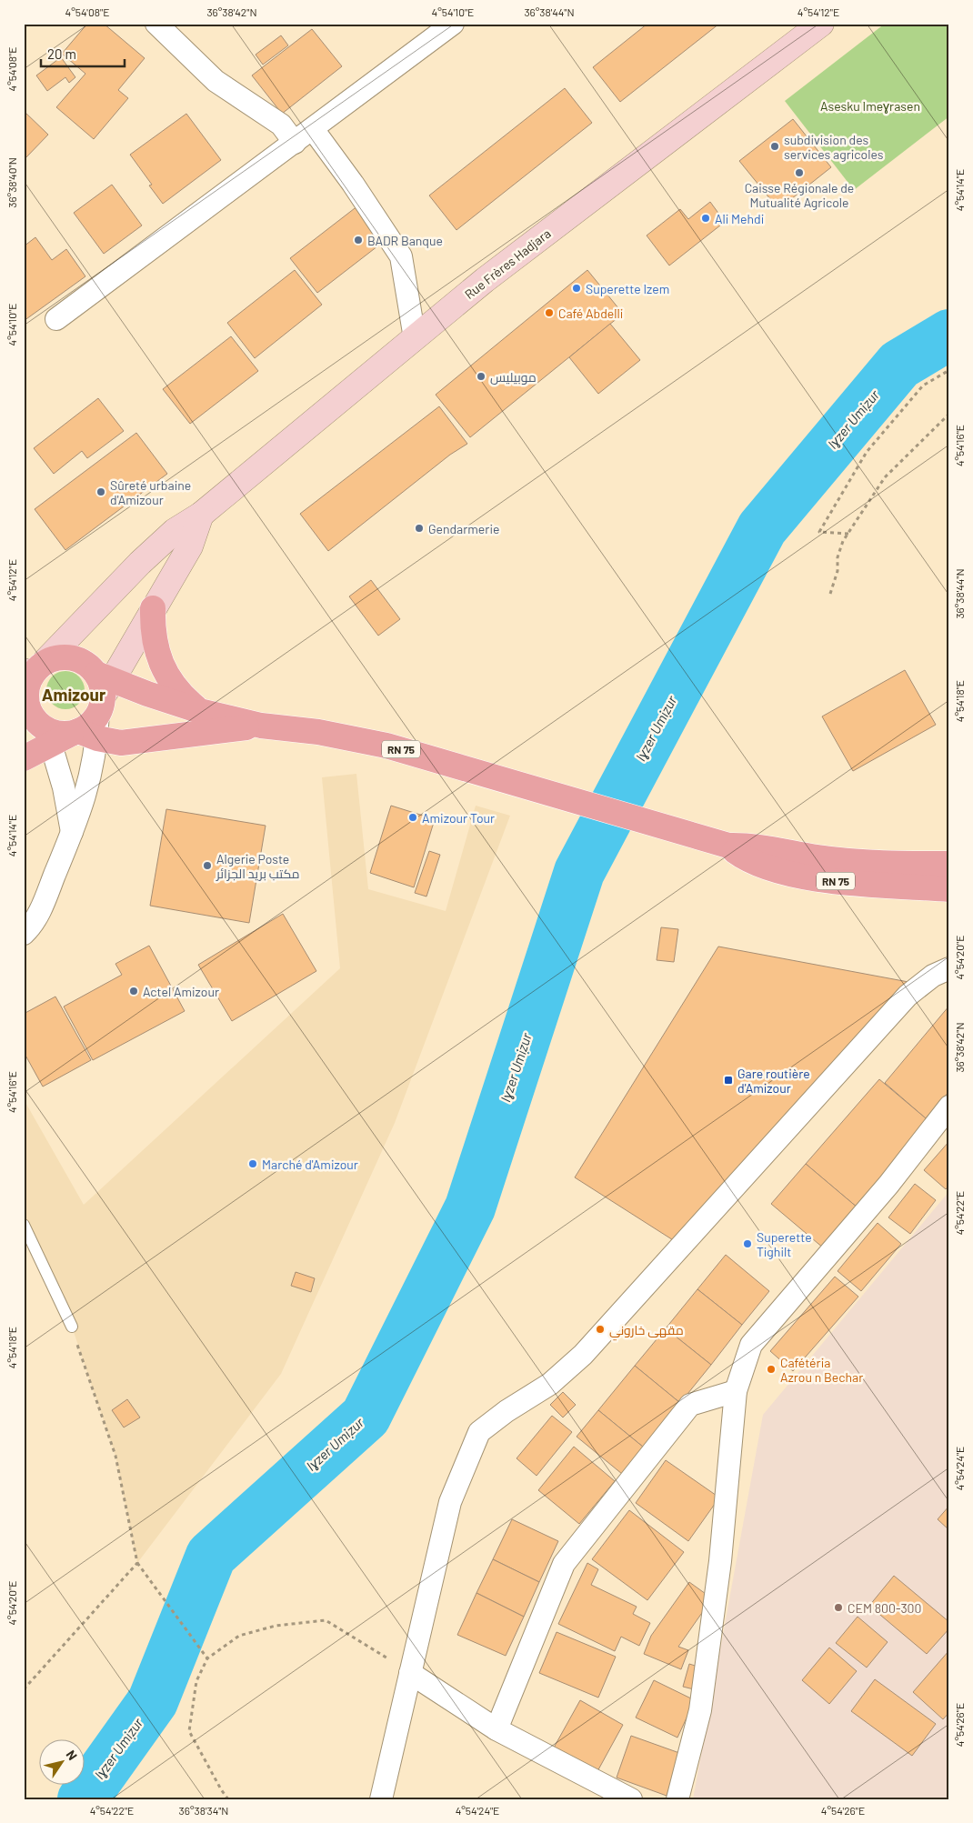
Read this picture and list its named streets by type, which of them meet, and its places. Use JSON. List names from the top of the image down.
{
  "streets": {
    "main road": ["Rue Frères Hadjara", "RN 75"]
  },
  "crossings": [
    ["Rue Frères Hadjara", "RN 75"]
  ],
  "districts": ["Amizour"],
  "water": ["Iɣzer Umiẓur"],
  "parks": ["Asesku Imeɣrasen"],
  "places": {
    "other": [
      "subdivision des services agricoles",
      "Caisse Régionale de Mutualité Agricole",
      "Ali Mehdi",
      "BADR Banque",
      "Superette Izem",
      "Café Abdelli",
      "موبيليس",
      "Sûreté urbaine d'Amizour",
      "Gendarmerie",
      "Amizour Tour",
      "Algerie Poste مكتب بريد الجزائر",
      "Actel Amizour",
      "Marché d'Amizour",
      "Superette Tighilt",
      "مقهى خاروني",
      "Cafétéria Azrou n Bechar",
      "CEM 800-300"
    ],
    "transit": ["Gare routière d'Amizour"]
  },
  "scale_bar": "20 m",
  "north": "top right",
  "coordinates": [
    "4°54'08\"E",
    "36°38'42\"N",
    "4°54'10\"E",
    "36°38'44\"N",
    "4°54'12\"E",
    "36°38'40\"N",
    "4°54'14\"E",
    "4°54'16\"E",
    "4°54'18\"E",
    "4°54'20\"E",
    "4°54'22\"E",
    "4°54'24\"E",
    "4°54'26\"E",
    "36°38'34\"N"
  ]
}
